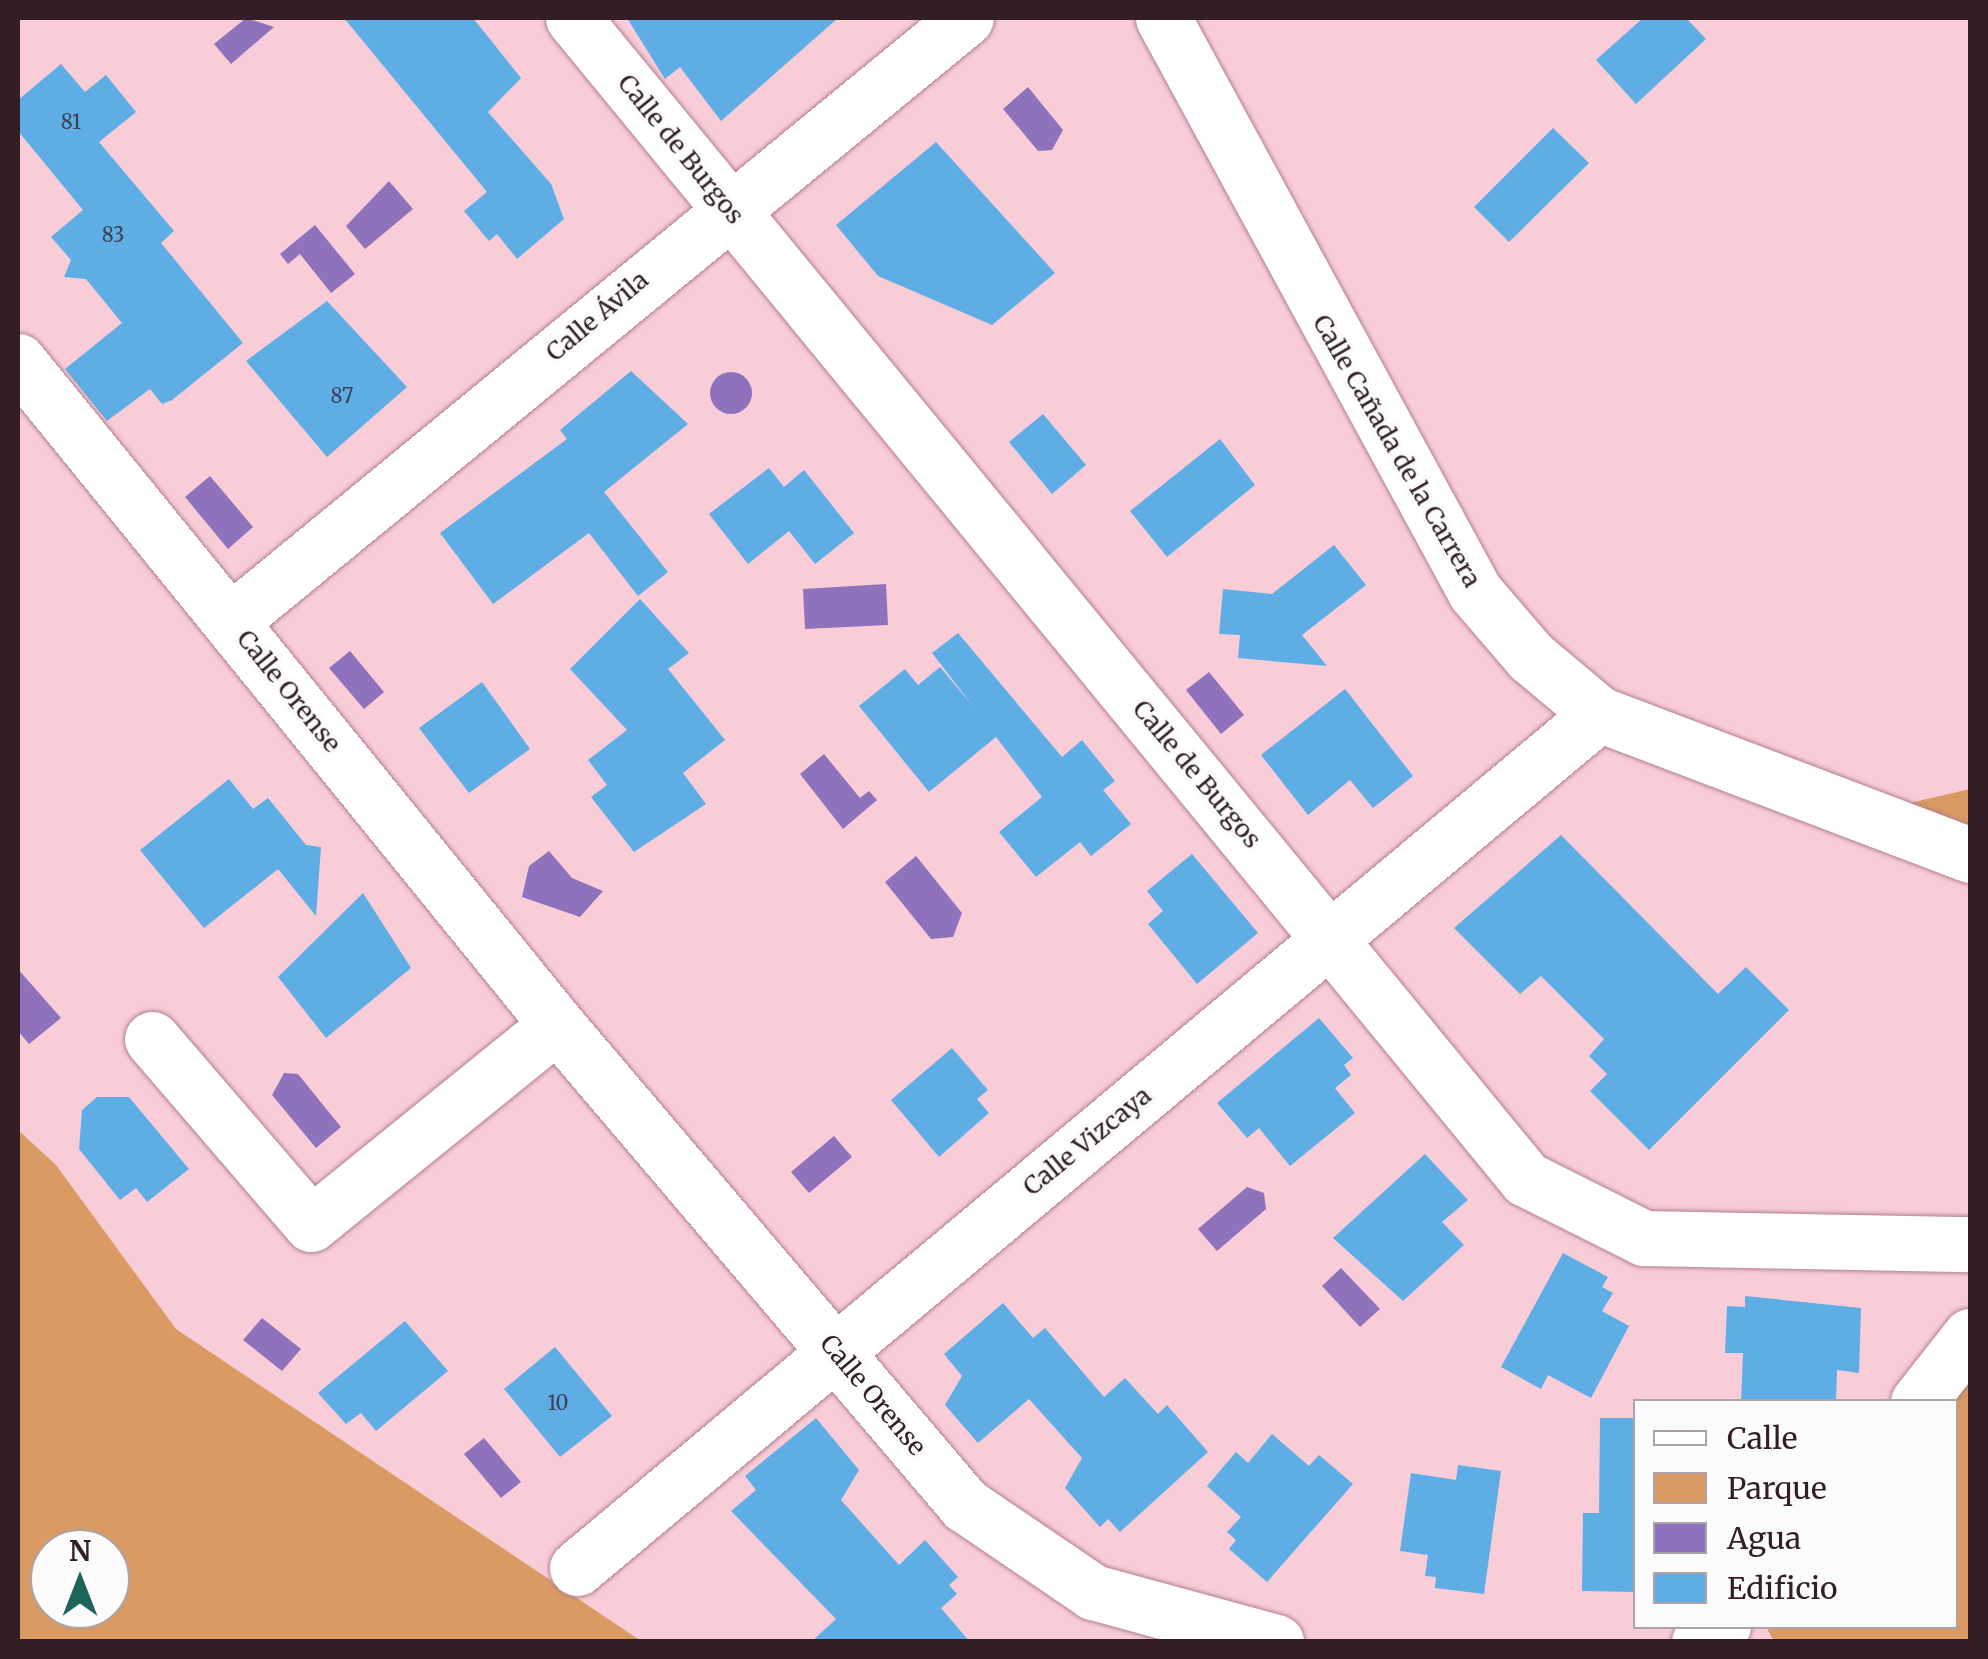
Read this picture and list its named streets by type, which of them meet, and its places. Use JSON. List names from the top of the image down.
{
  "streets": {
    "street": [
      "Calle de Burgos",
      "Calle Ávila",
      "Calle Cañada de la Carrera",
      "Calle Orense",
      "Calle Vizcaya"
    ]
  },
  "crossings": [
    ["Calle de Burgos", "Calle Ávila"],
    ["Calle de Burgos", "Calle Vizcaya"],
    ["Calle Ávila", "Calle Orense"],
    ["Calle Cañada de la Carrera", "Calle Vizcaya"],
    ["Calle Orense", "Calle Vizcaya"]
  ],
  "house_numbers": [
    "81",
    "83",
    "87",
    "10"
  ],
  "legend": [
    "Calle",
    "Parque",
    "Agua",
    "Edificio"
  ],
  "north": "top"
}
